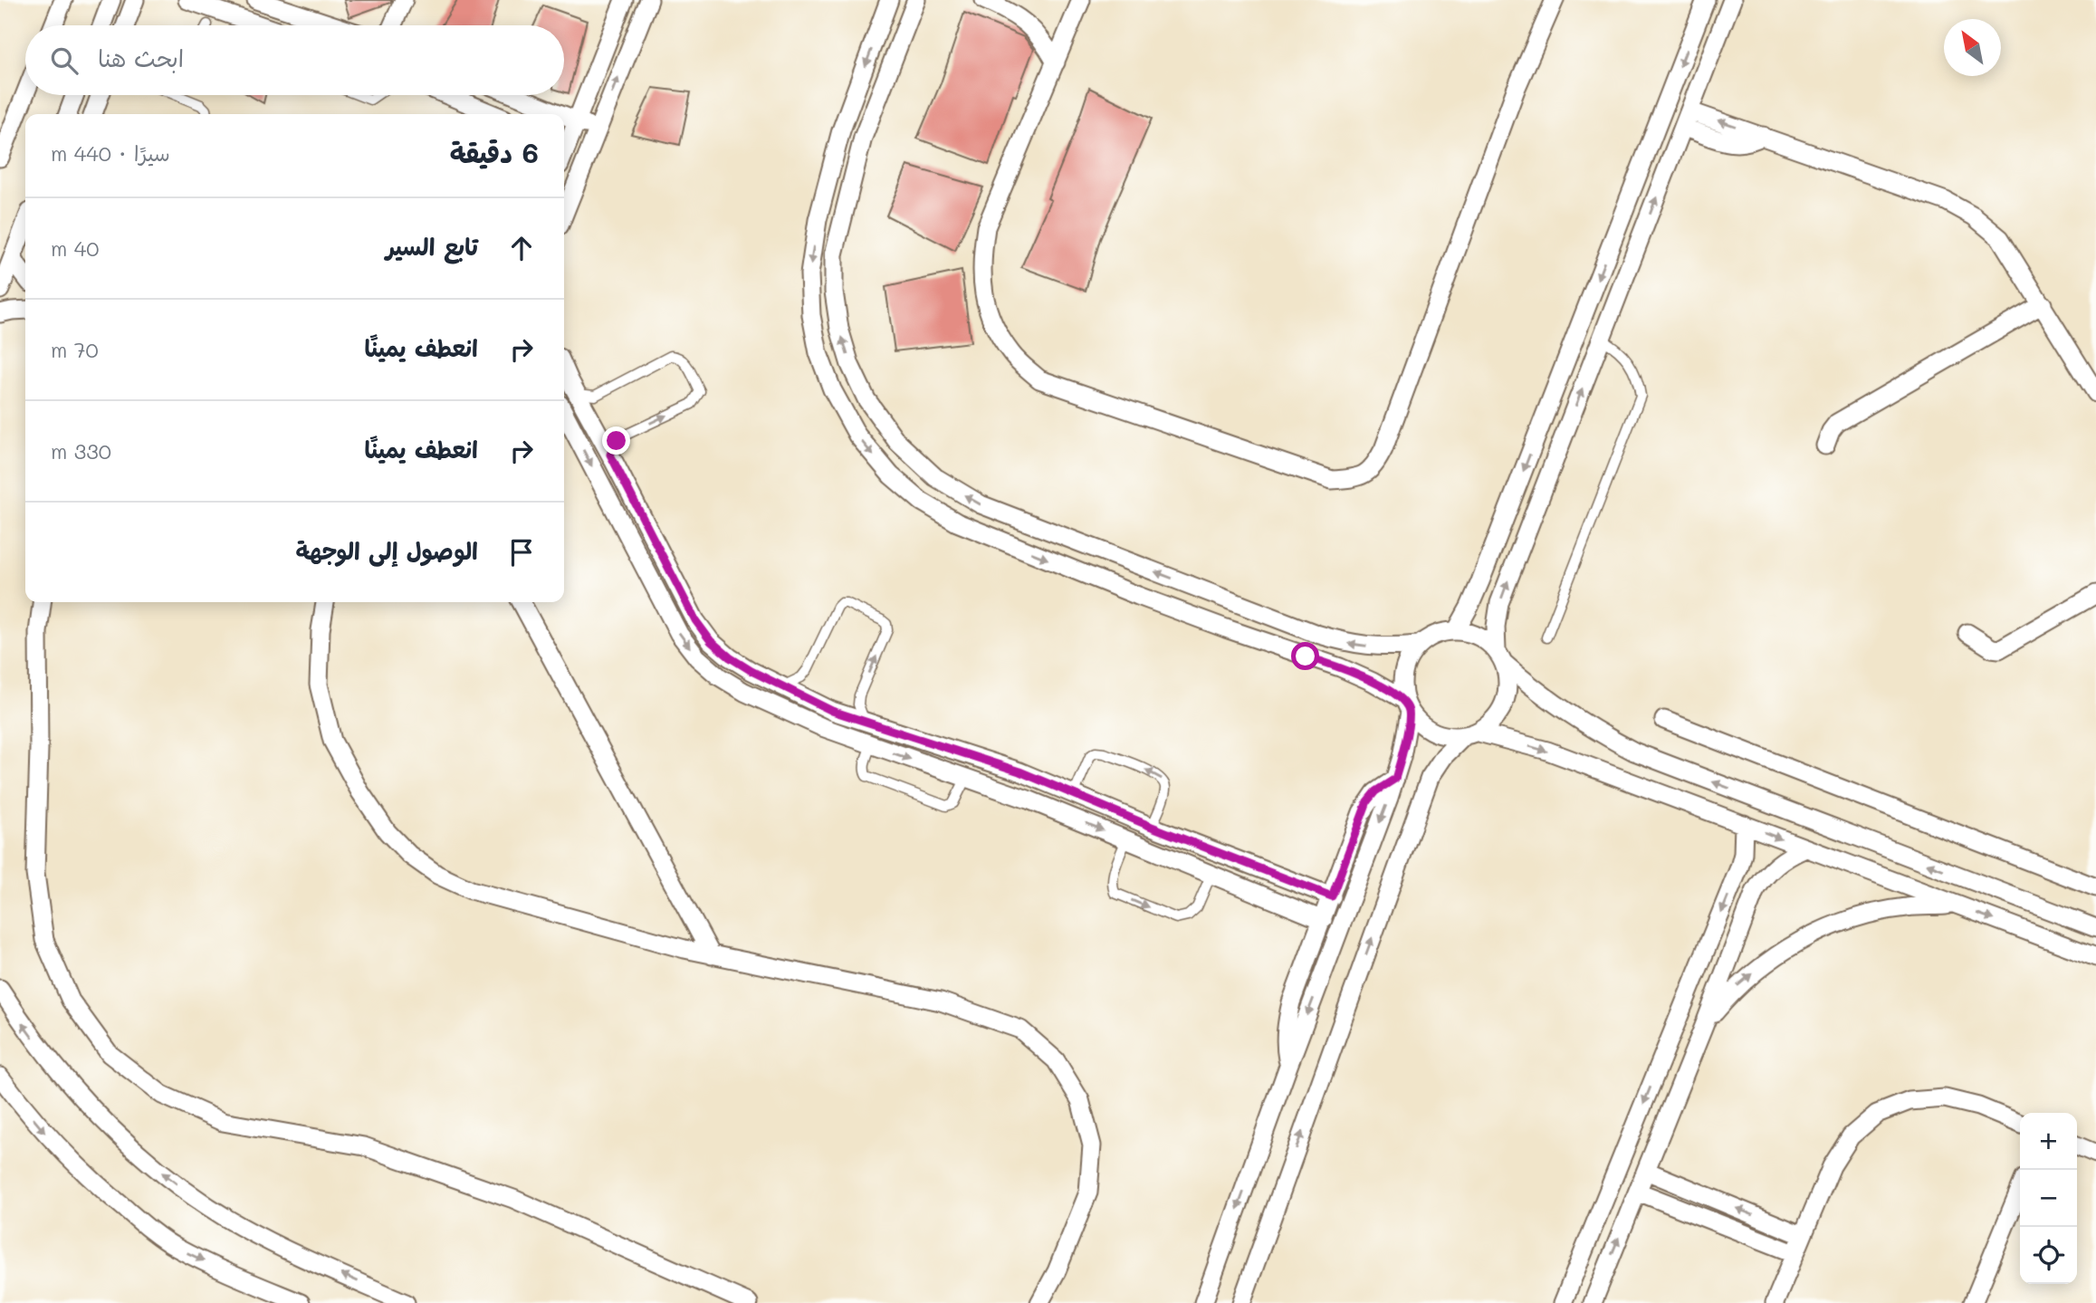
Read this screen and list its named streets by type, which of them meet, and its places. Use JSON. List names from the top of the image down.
{
  "north": "top left",
  "page": {
    "search": "ابحث هنا",
    "heading": ["6 دقيقة", "سيرًا · 440 m"],
    "list": [
      ["تابع السير", "40 m"],
      ["انعطف يمينًا", "70 m"],
      ["انعطف يمينًا", "330 m"],
      "الوصول إلى الوجهة"
    ],
    "map_buttons": ["+", "−"]
  }
}
